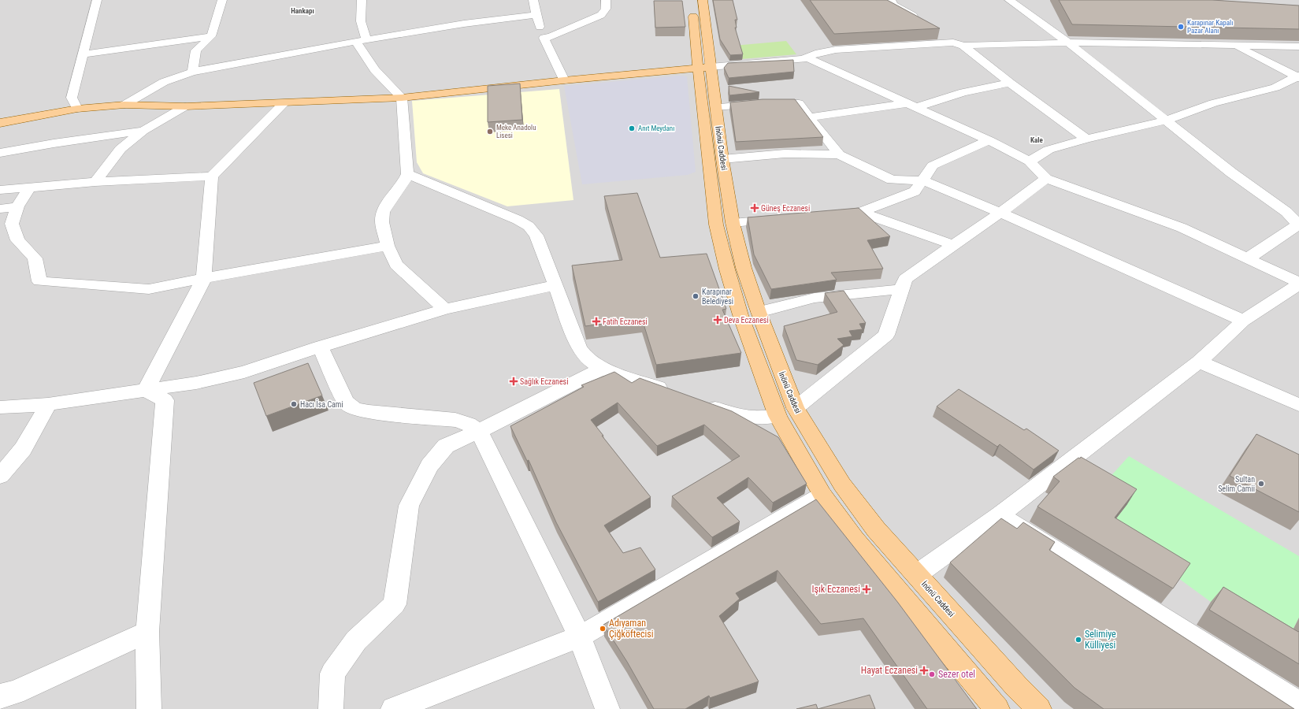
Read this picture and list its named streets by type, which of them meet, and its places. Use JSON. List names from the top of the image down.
{
  "streets": {
    "main road": ["İnönü Caddesi"]
  },
  "districts": ["Hankapı", "Kale"],
  "places": {
    "other": [
      "Karapınar Kapalı Pazar Alanı",
      "Anıt Meydanı",
      "Meke Anadolu Lisesi",
      "Karapınar Belediyesi",
      "Hacı İsa Cami",
      "Sultan Selim Camii",
      "Adıyaman Çiğköftecisi",
      "Selimiye Külliyesi",
      "Sezer otel"
    ],
    "health": [
      "Güneş Eczanesi",
      "Deva Eczanesi",
      "Fatih Eczanesi",
      "Sağlık Eczanesi",
      "Işık Eczanesi",
      "Hayat Eczanesi"
    ]
  }
}
